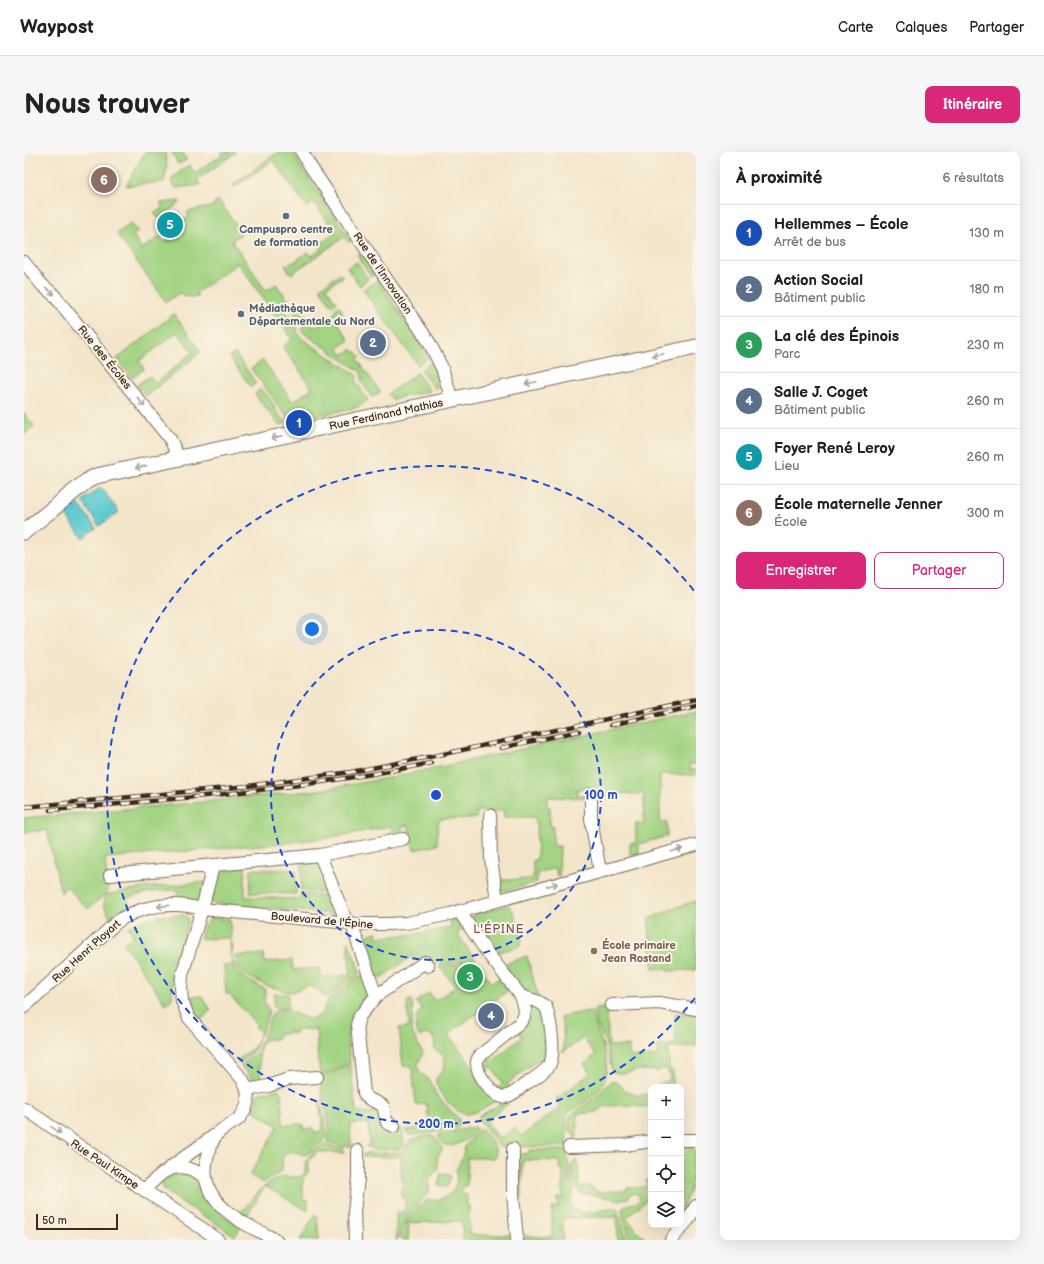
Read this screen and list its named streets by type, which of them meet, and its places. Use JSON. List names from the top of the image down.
{
  "streets": {
    "street": [
      "Rue de l'Innovation",
      "Rue des Écoles",
      "Rue Ferdinand Mathias",
      "Boulevard de l'Épine",
      "Rue Henri Ployart",
      "Rue Paul Kimpe"
    ]
  },
  "crossings": [
    ["Rue de l'Innovation", "Rue Ferdinand Mathias"],
    ["Rue des Écoles", "Rue Ferdinand Mathias"],
    ["Boulevard de l'Épine", "Rue Henri Ployart"]
  ],
  "one_way": [
    "Rue des Écoles",
    "Rue Ferdinand Mathias",
    "Boulevard de l'Épine",
    "Rue Paul Kimpe"
  ],
  "districts": ["L'ÉPINE"],
  "places": ["Campuspro centre de formation", "Médiathèque Départementale du Nord", "École primaire Jean Rostand"],
  "scale_bar": "50 m",
  "page": {
    "header": "Waypost",
    "nav": ["Carte", "Calques", "Partager"],
    "buttons": [
      "Itinéraire",
      ["Enregistrer", "Partager"]
    ],
    "title": "Nous trouver",
    "heading": ["À proximité", "6 résultats"],
    "pins": [
      "6",
      "5",
      "2",
      "1",
      "3",
      "4"
    ],
    "list": [
      {
        "mark": "1",
        "name": "Hellemmes – École",
        "note": "Arrêt de bus",
        "value": "130 m"
      },
      {
        "mark": "2",
        "name": "Action Social",
        "note": "Bâtiment public",
        "value": "180 m"
      },
      {
        "mark": "3",
        "name": "La clé des Épinois",
        "note": "Parc",
        "value": "230 m"
      },
      {
        "mark": "4",
        "name": "Salle J. Coget",
        "note": "Bâtiment public",
        "value": "260 m"
      },
      {
        "mark": "5",
        "name": "Foyer René Leroy",
        "note": "Lieu",
        "value": "260 m"
      },
      {
        "mark": "6",
        "name": "École maternelle Jenner",
        "note": "École",
        "value": "300 m"
      }
    ],
    "map_buttons": ["+", "−"],
    "scale": "50 m"
  },
  "rings": ["100 m", "200 m"]
}
